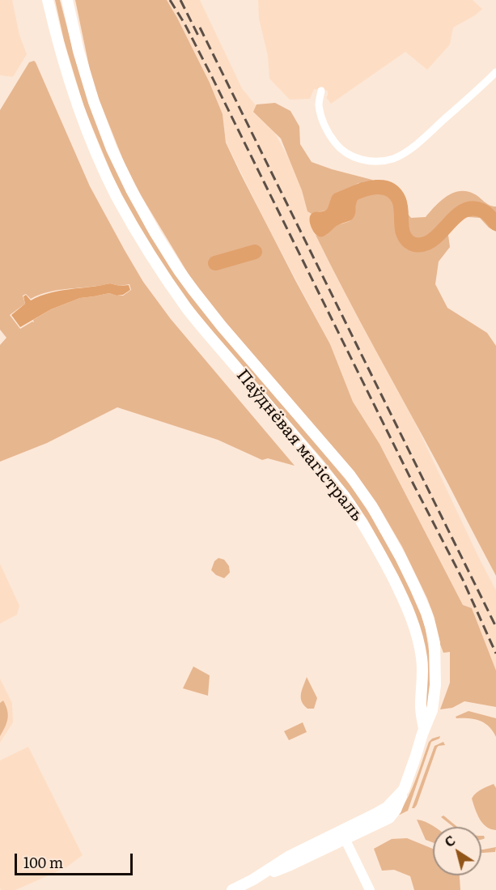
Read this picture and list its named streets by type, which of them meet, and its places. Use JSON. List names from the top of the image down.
{
  "streets": {
    "main road": ["Паўднёвая магістраль"]
  },
  "scale_bar": "100 m",
  "north": "top left"
}
